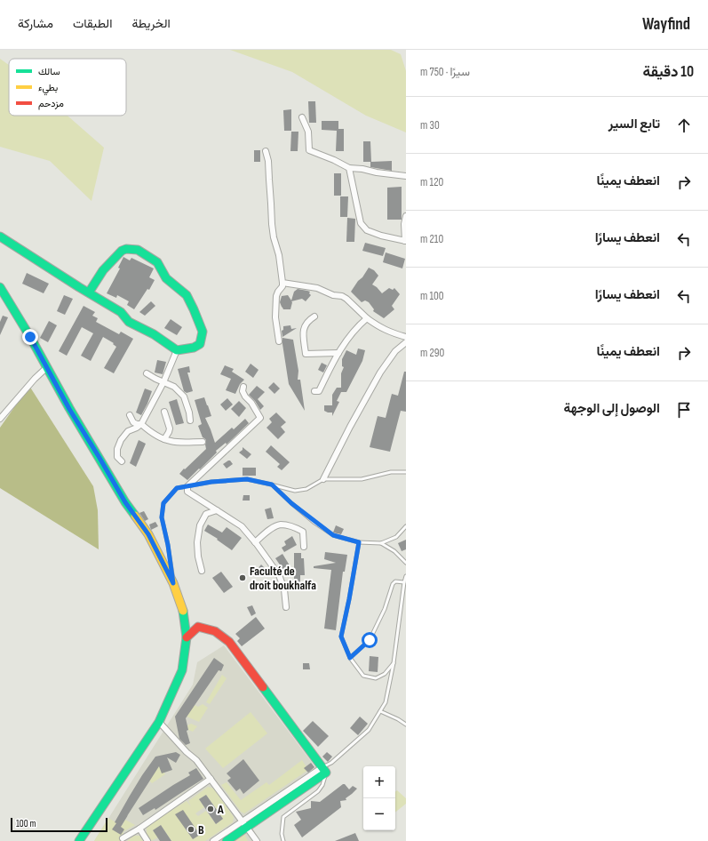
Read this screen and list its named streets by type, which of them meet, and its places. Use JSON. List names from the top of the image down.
{
  "places": ["Faculté de droit boukhalfa", "A", "B"],
  "legend": ["سالك", "بطيء", "مزدحم"],
  "scale_bar": "100 m",
  "page": {
    "header": "Wayfind",
    "nav": ["الخريطة", "الطبقات", "مشاركة"],
    "heading": ["10 دقيقة", "سيرًا · 750 m"],
    "list": [
      ["تابع السير", "30 m"],
      ["انعطف يمينًا", "120 m"],
      ["انعطف يسارًا", "210 m"],
      ["انعطف يسارًا", "100 m"],
      ["انعطف يمينًا", "290 m"],
      "الوصول إلى الوجهة"
    ],
    "map_buttons": ["+", "−"],
    "scale": "100 m"
  }
}
